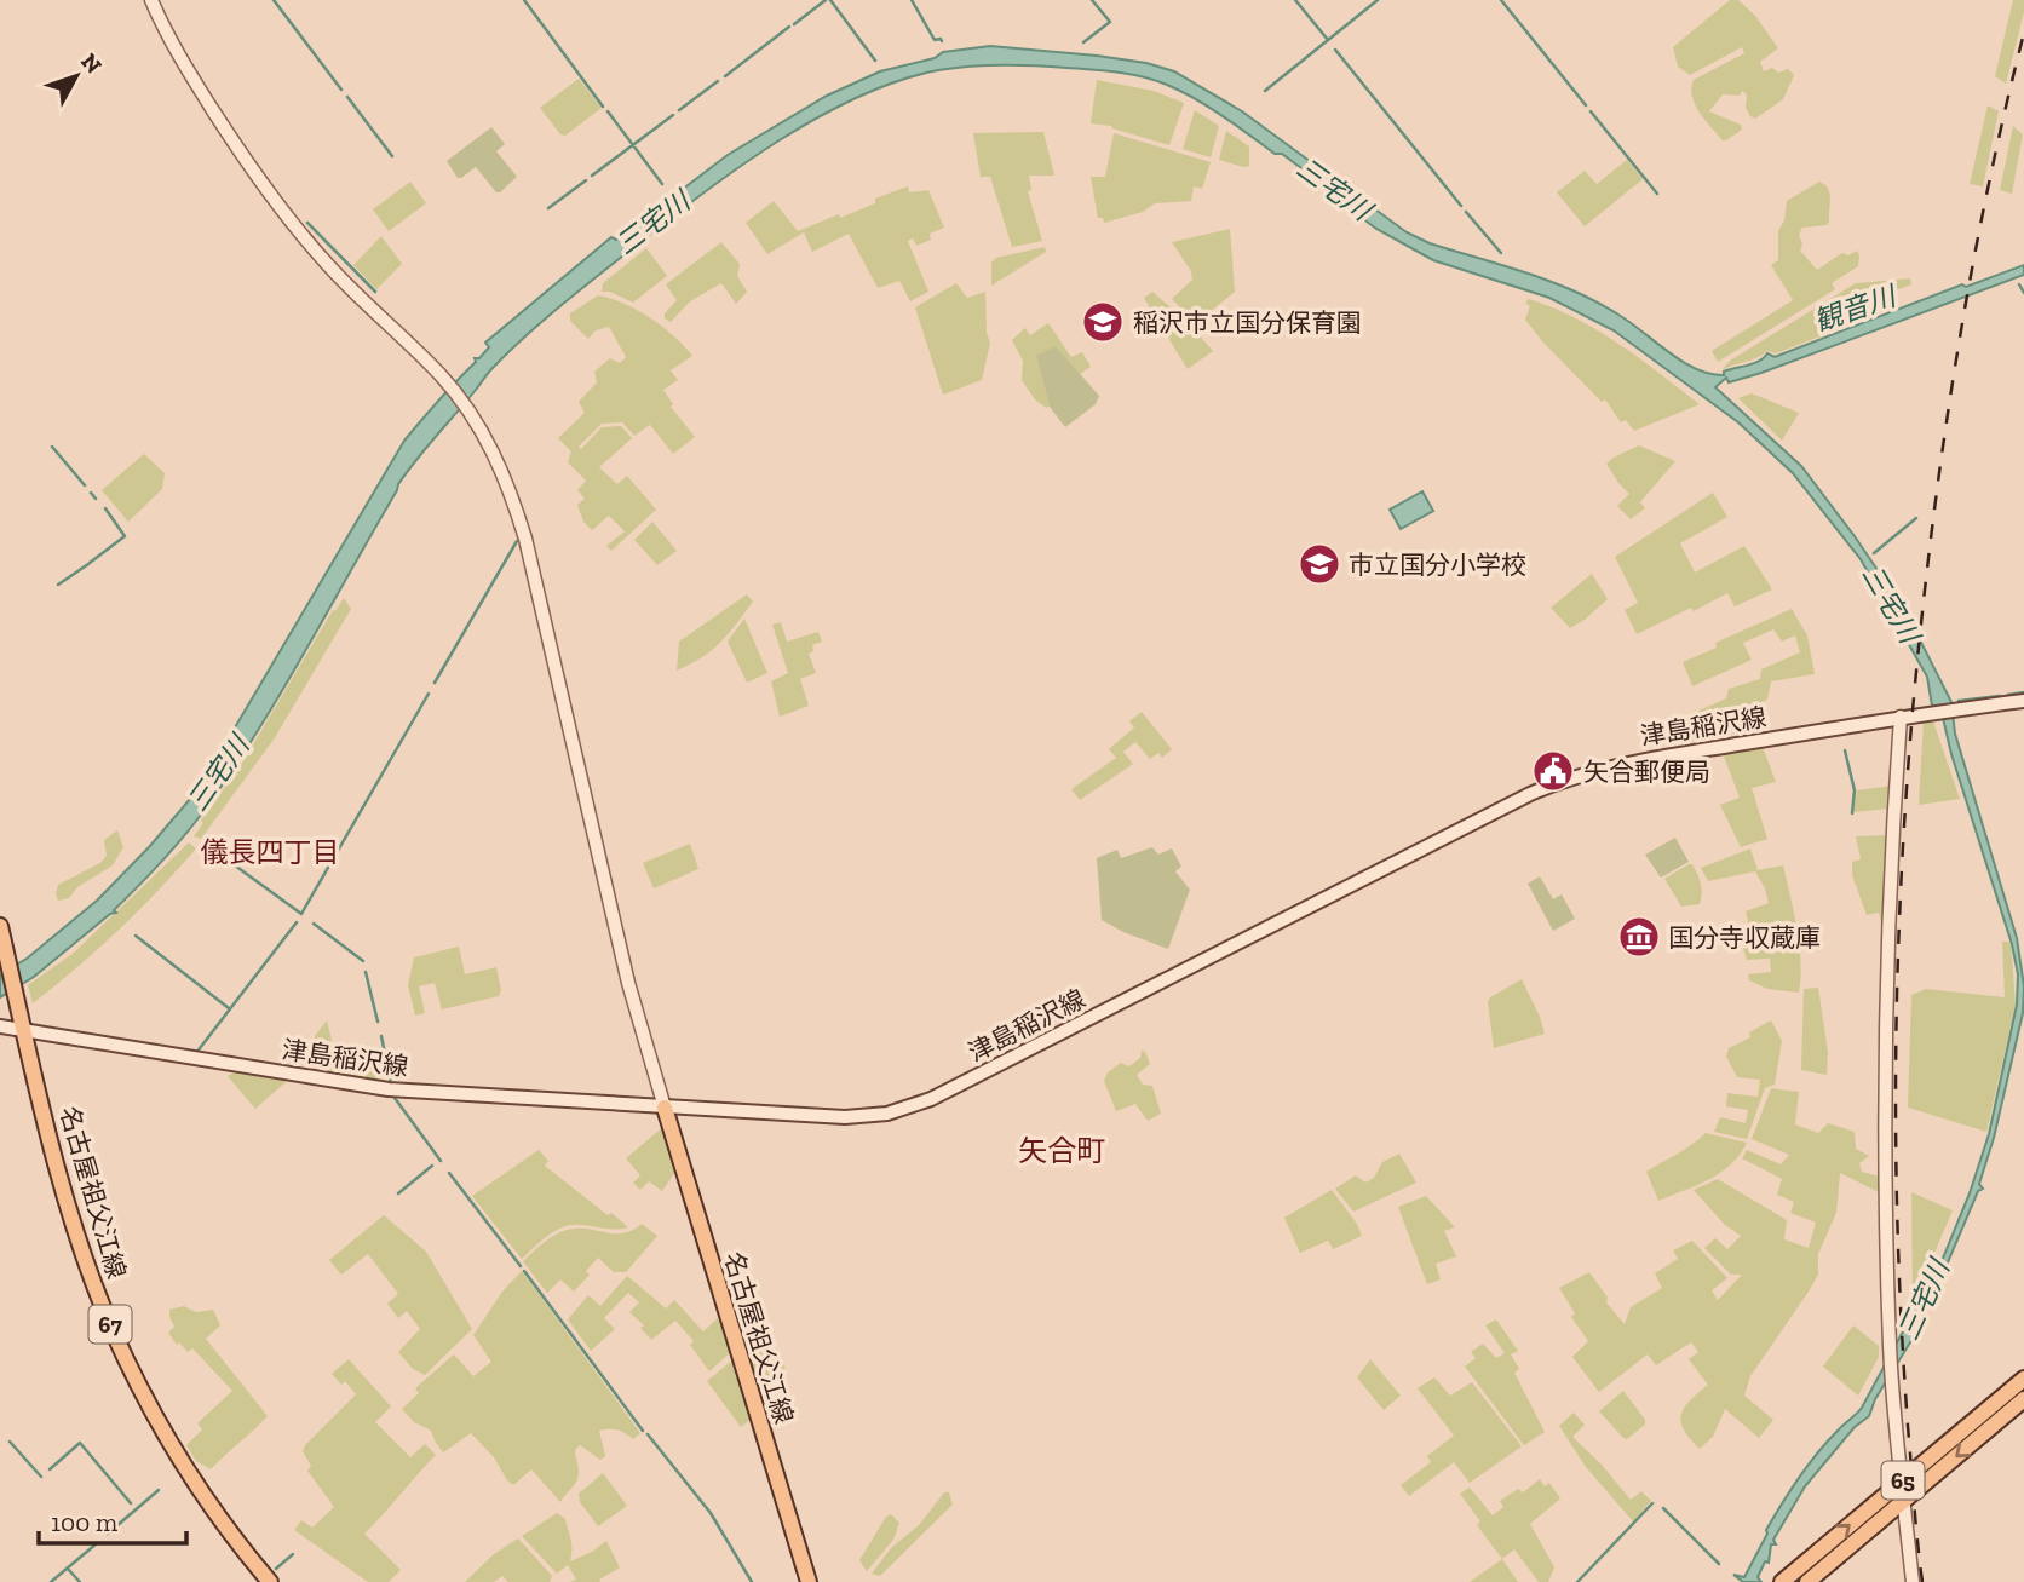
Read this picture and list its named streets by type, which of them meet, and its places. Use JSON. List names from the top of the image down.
{
  "streets": {
    "main road": [
      "津島稲沢線",
      "名古屋祖父江線",
      "67",
      "65"
    ]
  },
  "crossings": [
    ["津島稲沢線", "名古屋祖父江線"]
  ],
  "districts": ["儀長四丁目", "矢合町"],
  "water": ["三宅川", "観音川"],
  "places": {
    "school or university": ["稲沢市立国分保育園", "市立国分小学校"],
    "public building": ["矢合郵便局"],
    "museum": ["国分寺収蔵庫"]
  },
  "scale_bar": "100 m",
  "north": "top right"
}
